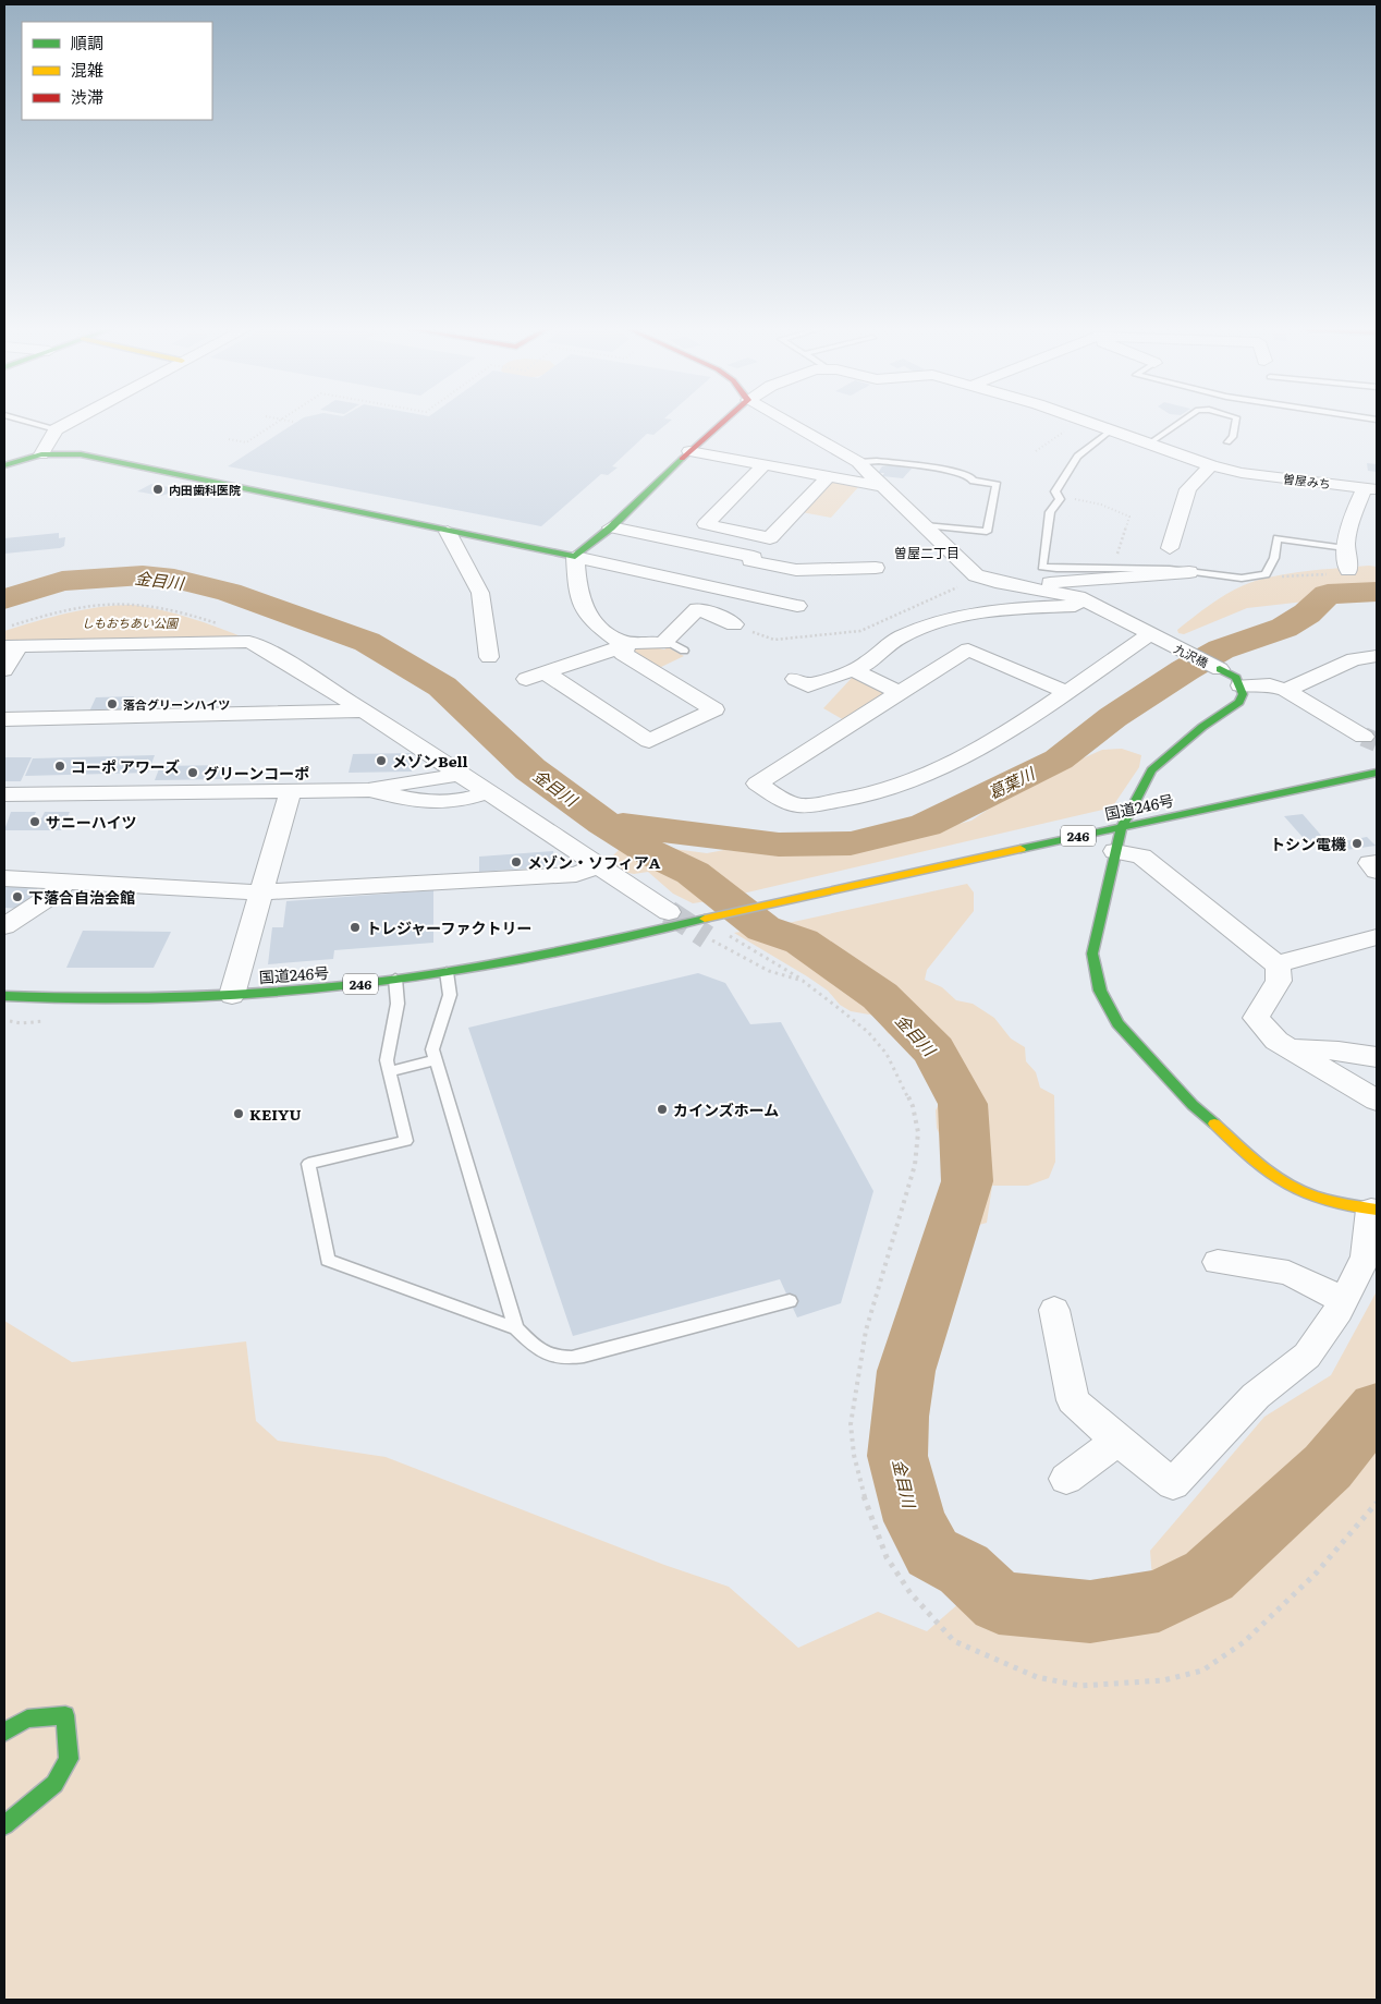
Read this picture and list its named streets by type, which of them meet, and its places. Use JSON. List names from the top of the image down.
{
  "streets": {
    "main road": ["国道246号", "246"],
    "street": ["曽屋みち", "九沢橋"]
  },
  "districts": ["曽屋二丁目"],
  "water": ["金目川", "葛葉川"],
  "parks": ["しもおちあい公園"],
  "places": [
    "内田歯科医院",
    "落合グリーンハイツ",
    "メゾンBell",
    "コーポ アワーズ",
    "グリーンコーポ",
    "サニーハイツ",
    "トシン電機",
    "メゾン・ソフィアA",
    "下落合自治会館",
    "トレジャーファクトリー",
    "カインズホーム",
    "KEIYU"
  ],
  "legend": ["順調", "混雑", "渋滞"]
}
